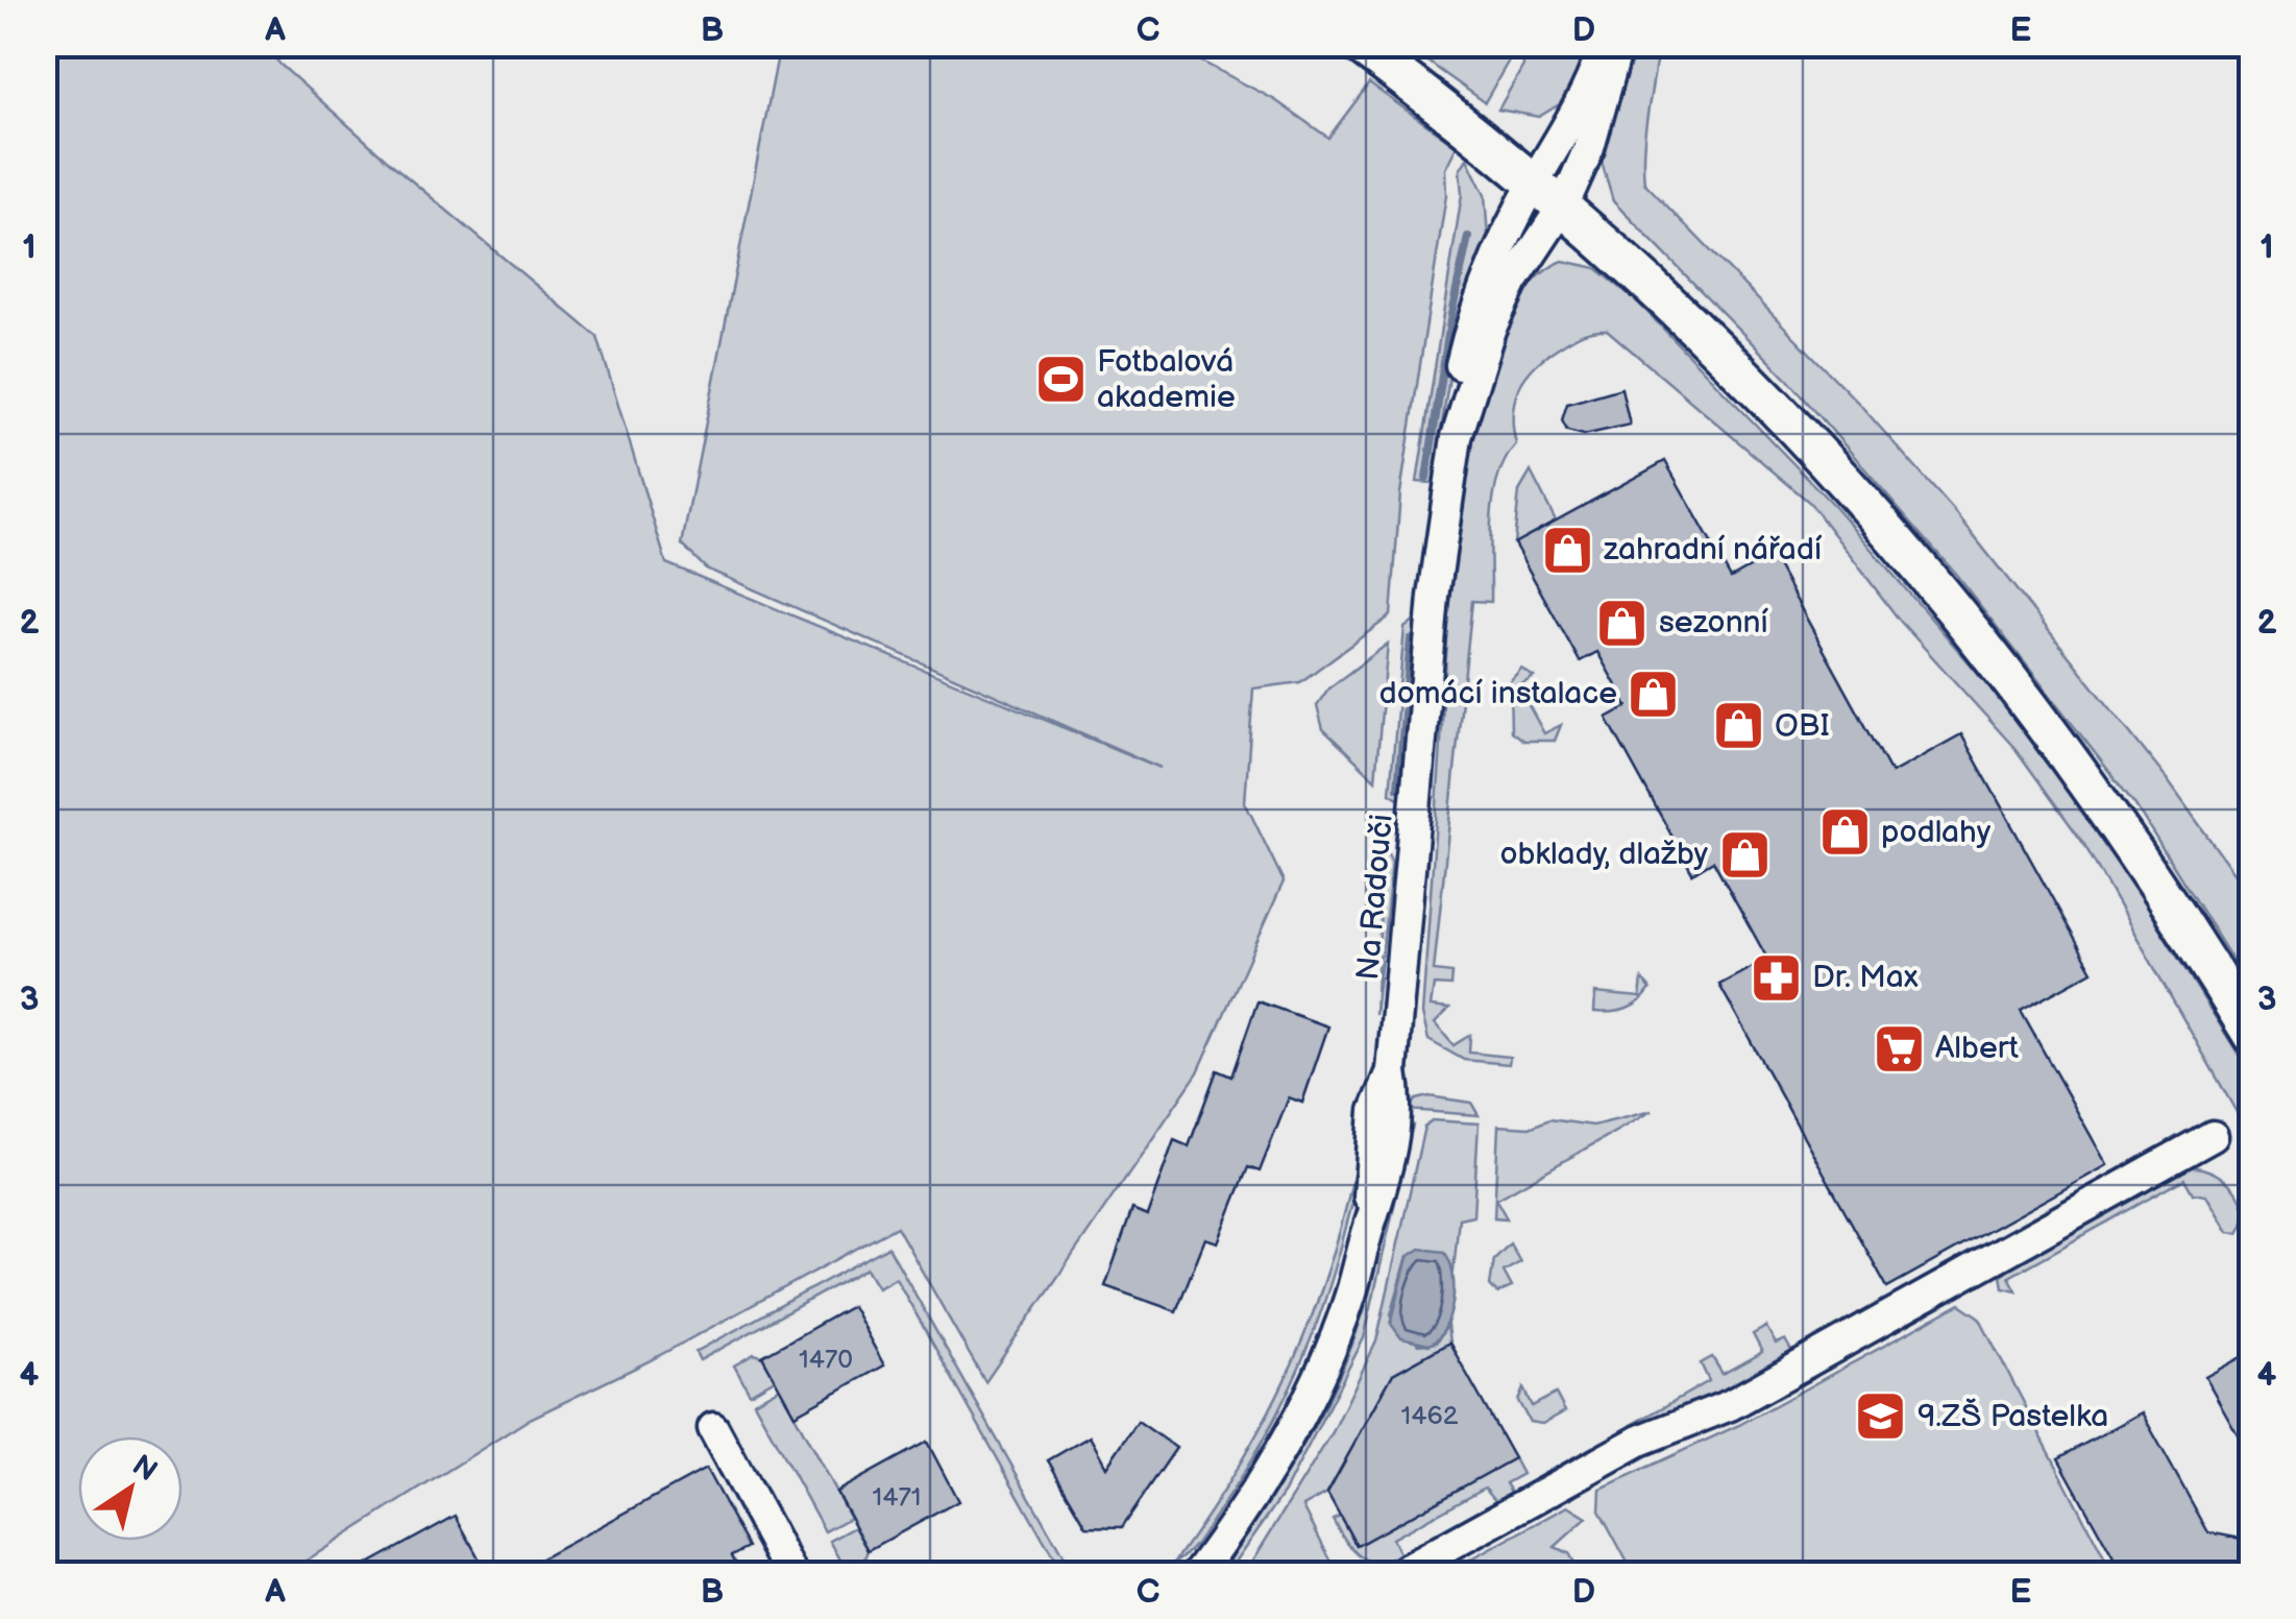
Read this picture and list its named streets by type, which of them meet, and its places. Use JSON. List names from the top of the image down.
{
  "streets": {
    "street": ["Na Radouči"]
  },
  "places": {
    "sports": ["Fotbalová akademie"],
    "shop": [
      "zahradní nářadí",
      "sezonní",
      "domácí instalace",
      "OBI",
      "podlahy",
      "obklady, dlažby"
    ],
    "pharmacy": ["Dr. Max"],
    "supermarket": ["Albert"],
    "school or university": ["9.ZŠ Pastelka"]
  },
  "house_numbers": ["1470", "1462", "1471"],
  "north": "top right",
  "grid": {
    "columns": [
      "A",
      "B",
      "C",
      "D",
      "E"
    ],
    "rows": [
      "1",
      "2",
      "3",
      "4"
    ]
  }
}
